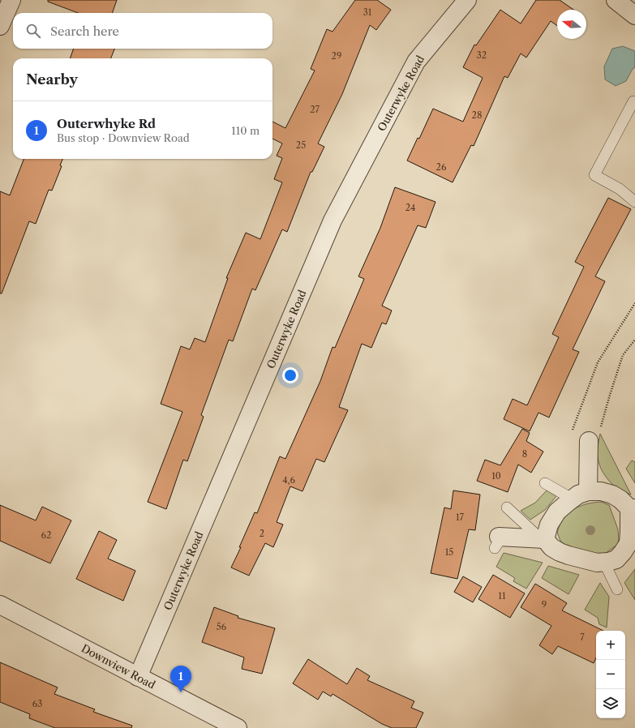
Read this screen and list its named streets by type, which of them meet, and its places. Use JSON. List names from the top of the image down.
{
  "streets": {
    "street": ["Outerwyke Road", "Downview Road"]
  },
  "crossings": [
    ["Outerwyke Road", "Downview Road"]
  ],
  "house_numbers": [
    "31",
    "32",
    "29",
    "27",
    "28",
    "25",
    "26",
    "24",
    "8",
    "10",
    "4,6",
    "17",
    "2",
    "62",
    "15",
    "11",
    "9",
    "56",
    "7",
    "63"
  ],
  "north": "left",
  "page": {
    "search": "Search here",
    "heading": "Nearby",
    "list": [
      {
        "mark": "1",
        "name": "Outerwhyke Rd",
        "note": "Bus stop · Downview Road",
        "value": "110 m"
      }
    ],
    "map_buttons": ["+", "−"],
    "pins": "1"
  }
}
